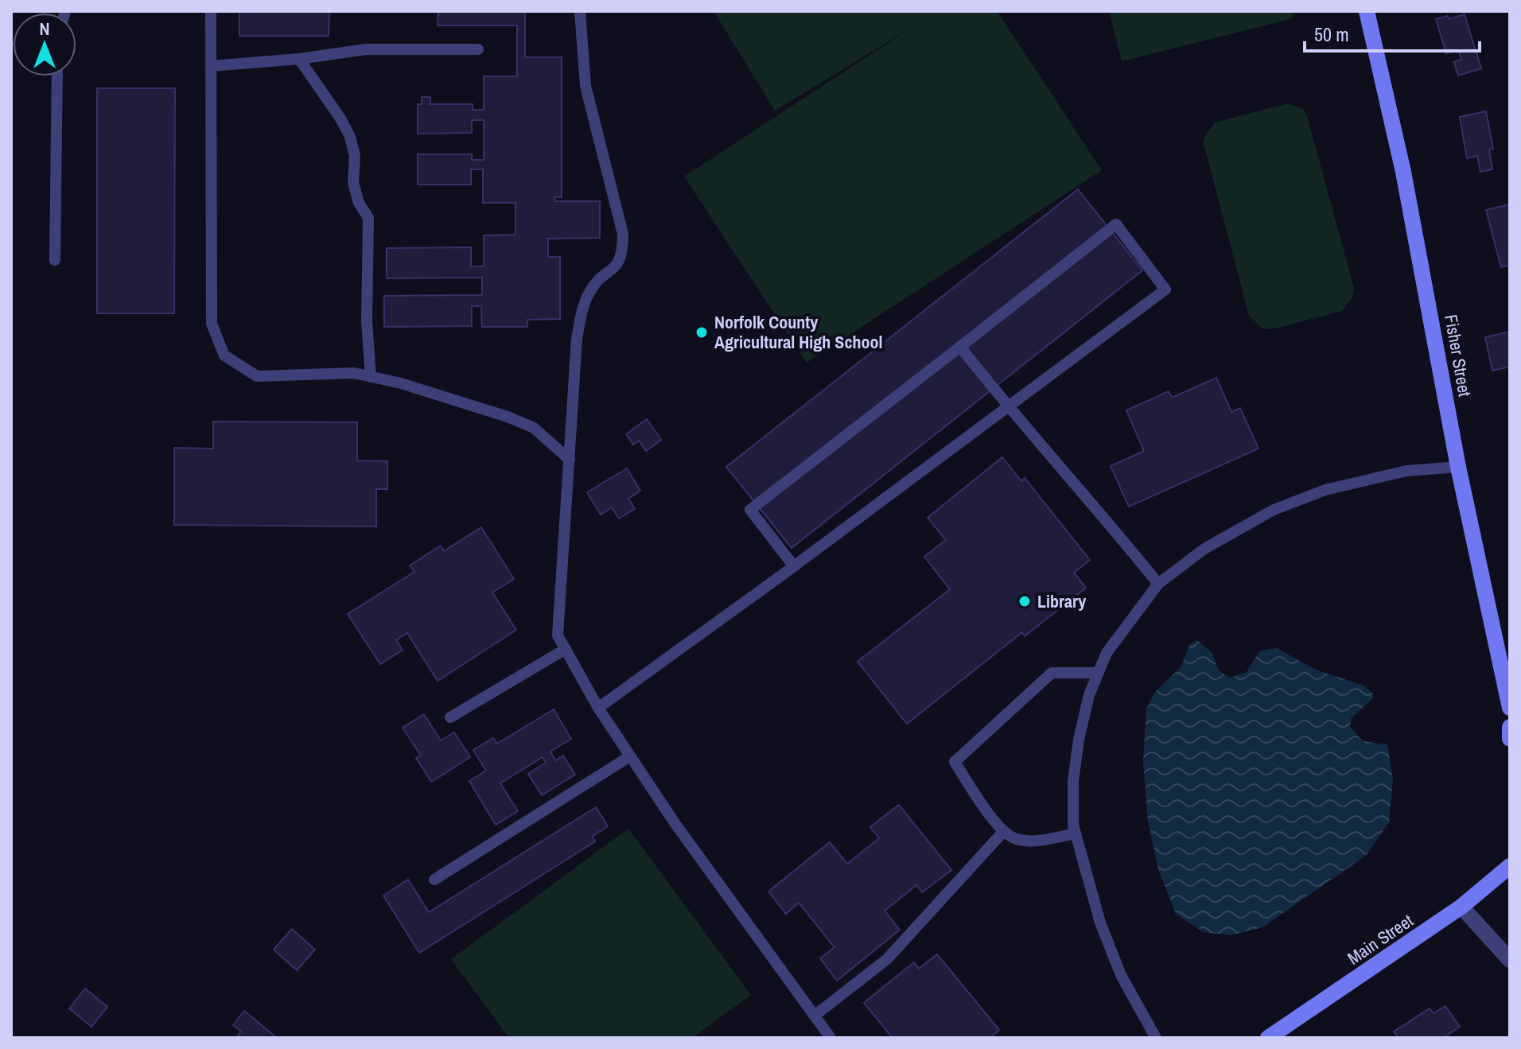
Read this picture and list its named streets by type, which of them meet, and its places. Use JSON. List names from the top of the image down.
{
  "streets": {
    "main road": ["Fisher Street", "Main Street"]
  },
  "places": ["Norfolk County Agricultural High School", "Library"],
  "scale_bar": "50 m",
  "north": "top"
}
